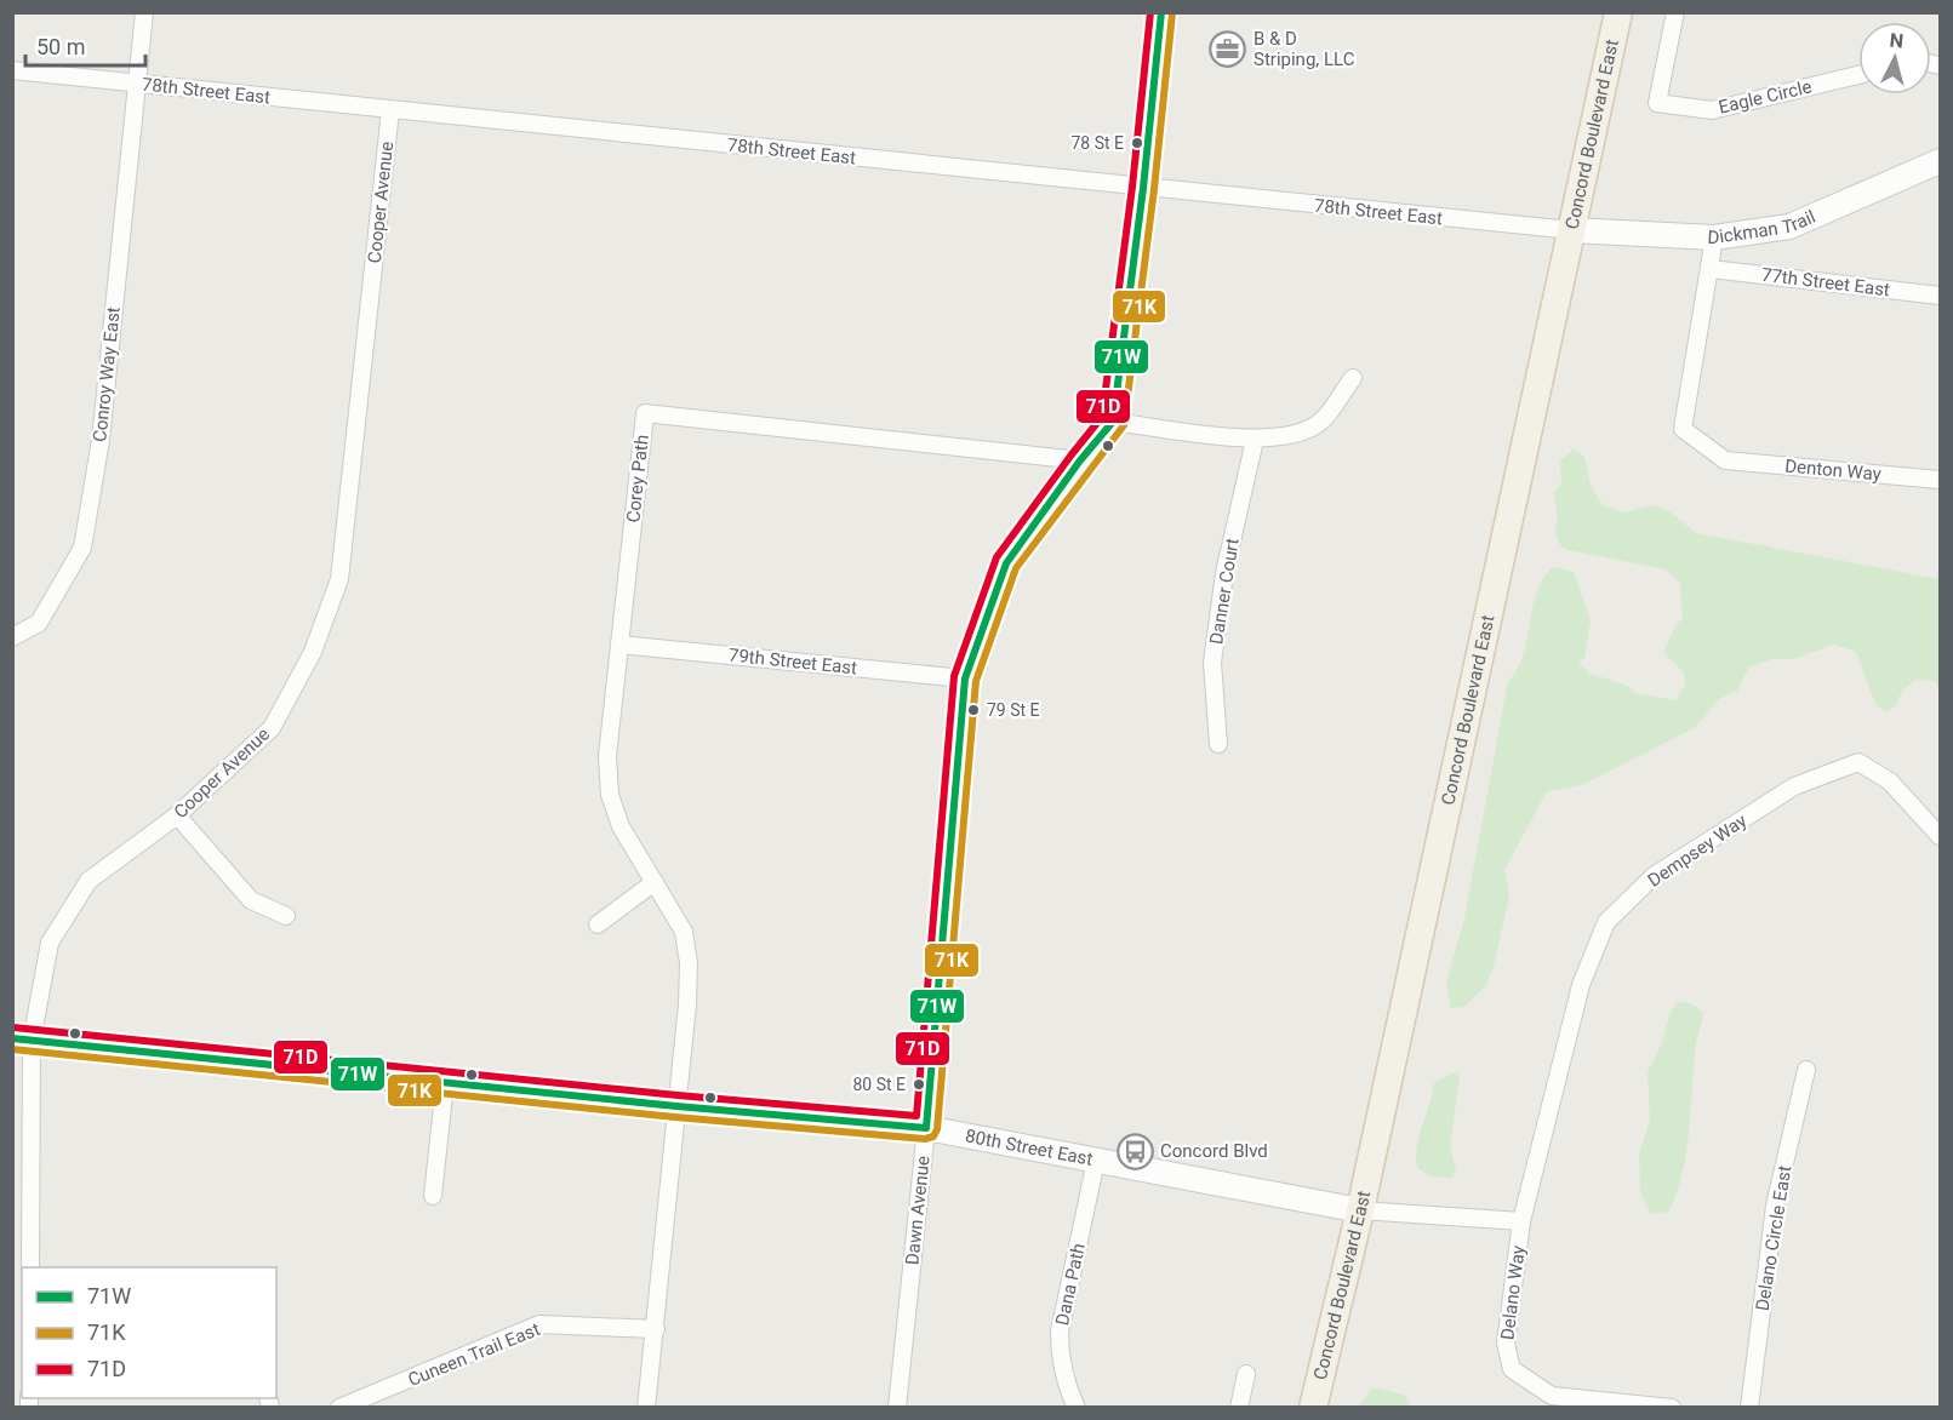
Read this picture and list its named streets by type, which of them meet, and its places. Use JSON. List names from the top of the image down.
{
  "streets": {
    "main road": ["Concord Boulevard East"],
    "street": [
      "78th Street East",
      "Eagle Circle",
      "Cooper Avenue",
      "Dickman Trail",
      "77th Street East",
      "Conroy Way East",
      "Denton Way",
      "Corey Path",
      "Danner Court",
      "79th Street East",
      "Dempsey Way",
      "80th Street East",
      "Dawn Avenue",
      "Delano Circle East",
      "Dana Path",
      "Delano Way",
      "Cuneen Trail East"
    ]
  },
  "crossings": [
    ["78th Street East", "Concord Boulevard East"],
    ["78th Street East", "Cooper Avenue"],
    ["78th Street East", "Dickman Trail"],
    ["78th Street East", "Conroy Way East"],
    ["Concord Boulevard East", "Dickman Trail"],
    ["Concord Boulevard East", "80th Street East"],
    ["Cooper Avenue", "80th Street East"],
    ["77th Street East", "Denton Way"],
    ["Corey Path", "79th Street East"],
    ["Corey Path", "80th Street East"],
    ["Corey Path", "Dawn Avenue"],
    ["Corey Path", "Cuneen Trail East"],
    ["79th Street East", "Dawn Avenue"],
    ["Dempsey Way", "80th Street East"],
    ["Dempsey Way", "Delano Way"],
    ["80th Street East", "Dawn Avenue"],
    ["80th Street East", "Dana Path"],
    ["80th Street East", "Delano Way"]
  ],
  "places": {
    "office": ["B & D Striping, LLC"],
    "other": ["78 St E", "79 St E", "80 St E"],
    "bus stop": ["Concord Blvd"]
  },
  "lines": ["transit line 71W", "transit line 71D", "transit line 71K"],
  "legend": ["71W", "71K", "71D"],
  "scale_bar": "50 m",
  "north": "top"
}
